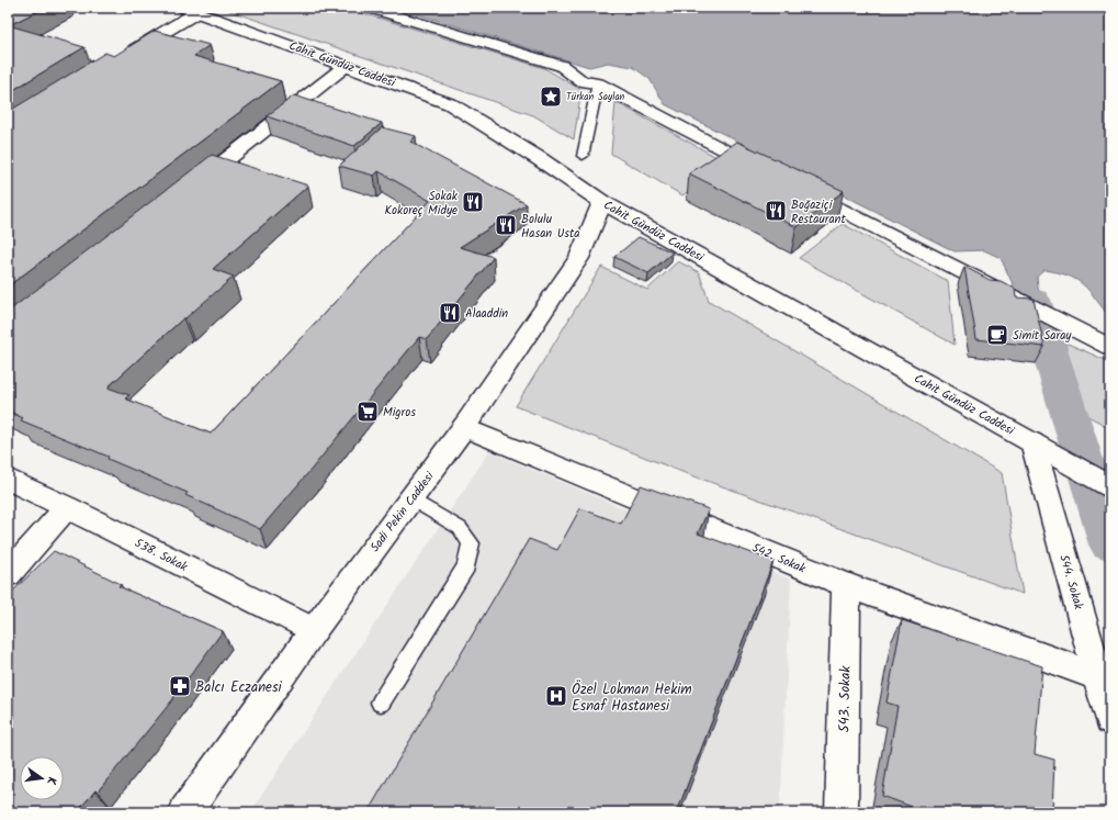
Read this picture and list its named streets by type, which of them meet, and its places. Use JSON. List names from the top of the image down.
{
  "streets": {
    "street": [
      "Cahit Gündüz Caddesi",
      "Sadi Pekin Caddesi",
      "538. Sokak",
      "542. Sokak",
      "544. Sokak",
      "543. Sokak"
    ]
  },
  "crossings": [
    ["Cahit Gündüz Caddesi", "Sadi Pekin Caddesi"],
    ["Cahit Gündüz Caddesi", "544. Sokak"],
    ["Sadi Pekin Caddesi", "538. Sokak"],
    ["Sadi Pekin Caddesi", "542. Sokak"],
    ["542. Sokak", "544. Sokak"],
    ["542. Sokak", "543. Sokak"]
  ],
  "places": {
    "place": ["Türkan Saylan"],
    "restaurant": [
      "Sokak Kokoreç Midye",
      "Boğaziçi Restaurant",
      "Bolulu Hasan Usta",
      "Alaaddin"
    ],
    "cafe": ["Simit Saray"],
    "supermarket": ["Migros"],
    "pharmacy": ["Balcı Eczanesi"],
    "hospital": ["Özel Lokman Hekim Esnaf Hastanesi"]
  },
  "north": "right"
}
